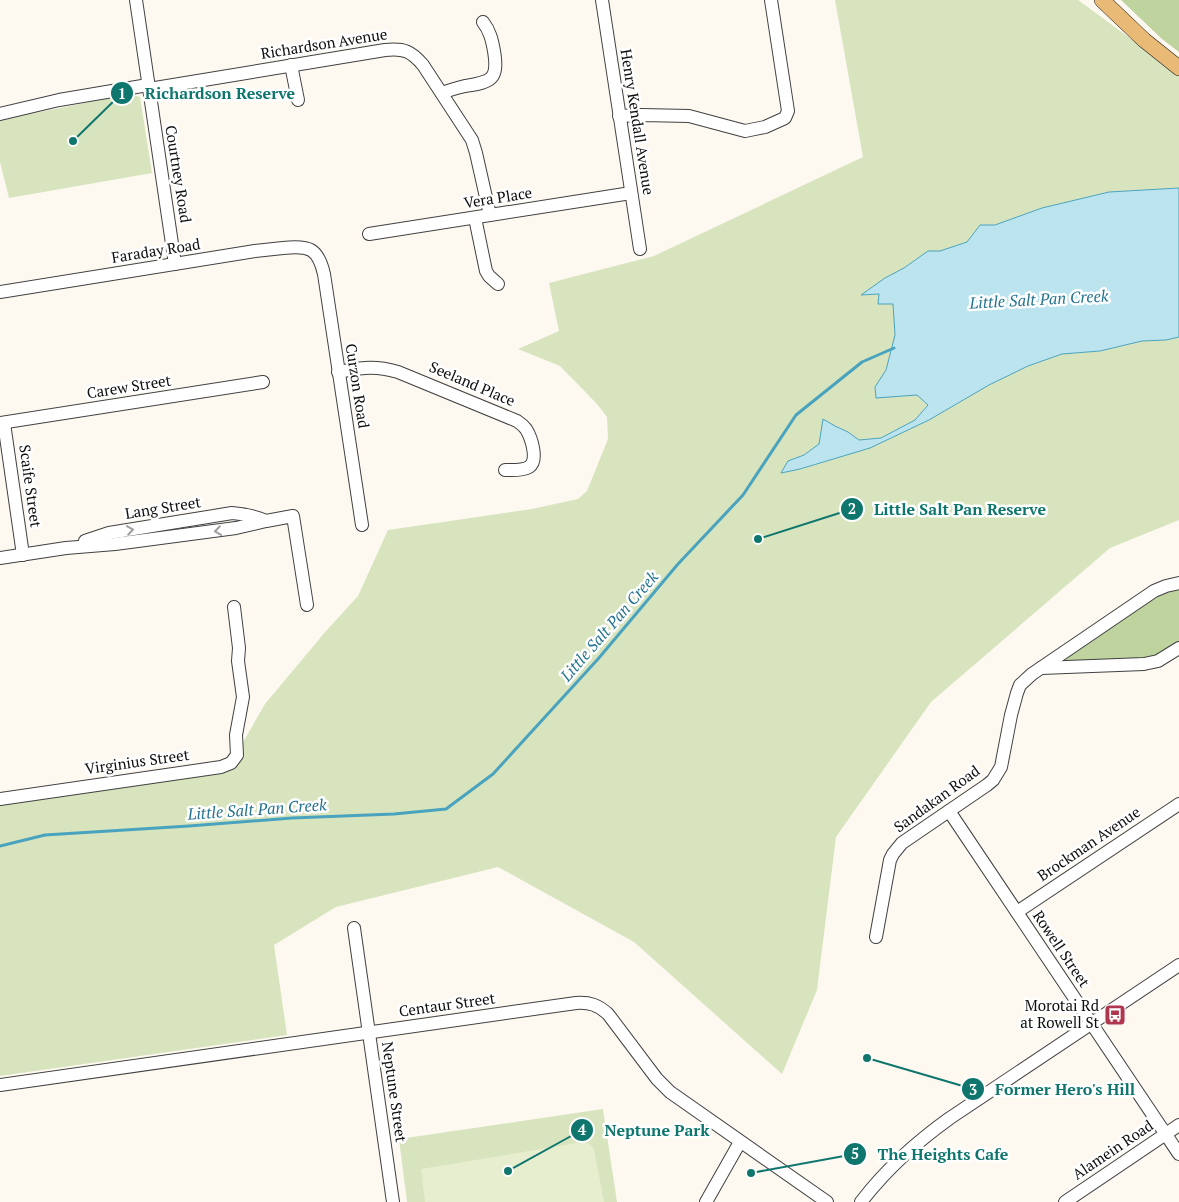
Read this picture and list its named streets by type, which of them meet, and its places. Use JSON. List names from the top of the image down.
{
  "streets": {
    "street": [
      "Richardson Avenue",
      "Henry Kendall Avenue",
      "Courtney Road",
      "Vera Place",
      "Faraday Road",
      "Seeland Place",
      "Curzon Road",
      "Carew Street",
      "Scaife Street",
      "Lang Street",
      "Virginius Street",
      "Sandakan Road",
      "Brockman Avenue",
      "Rowell Street",
      "Centaur Street",
      "Neptune Street",
      "Alamein Road"
    ]
  },
  "crossings": [
    ["Richardson Avenue", "Courtney Road"],
    ["Richardson Avenue", "Vera Place"],
    ["Henry Kendall Avenue", "Vera Place"],
    ["Courtney Road", "Faraday Road"],
    ["Faraday Road", "Curzon Road"],
    ["Seeland Place", "Curzon Road"],
    ["Carew Street", "Scaife Street"],
    ["Scaife Street", "Lang Street"],
    ["Sandakan Road", "Rowell Street"],
    ["Brockman Avenue", "Rowell Street"],
    ["Rowell Street", "Alamein Road"],
    ["Centaur Street", "Neptune Street"]
  ],
  "water": ["Little Salt Pan Creek"],
  "places": {
    "other": [
      "Richardson Reserve",
      "Little Salt Pan Reserve",
      "Former Hero's Hill",
      "Neptune Park",
      "The Heights Cafe"
    ],
    "bus stop": ["Morotai Rd at Rowell St"]
  }
}
